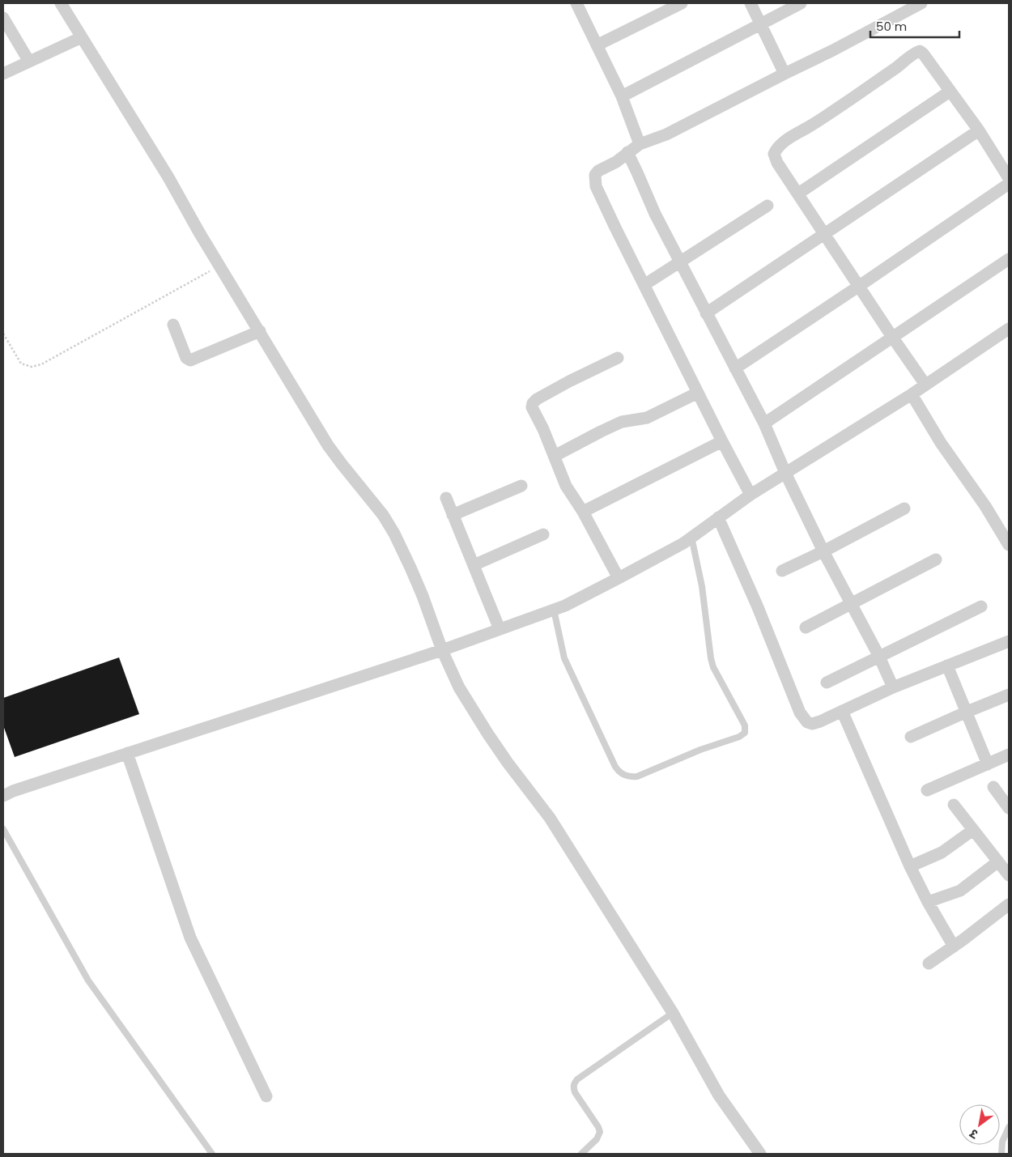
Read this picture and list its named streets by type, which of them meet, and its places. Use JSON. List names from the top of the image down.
{
  "scale_bar": "50 m",
  "north": "bottom left"
}
